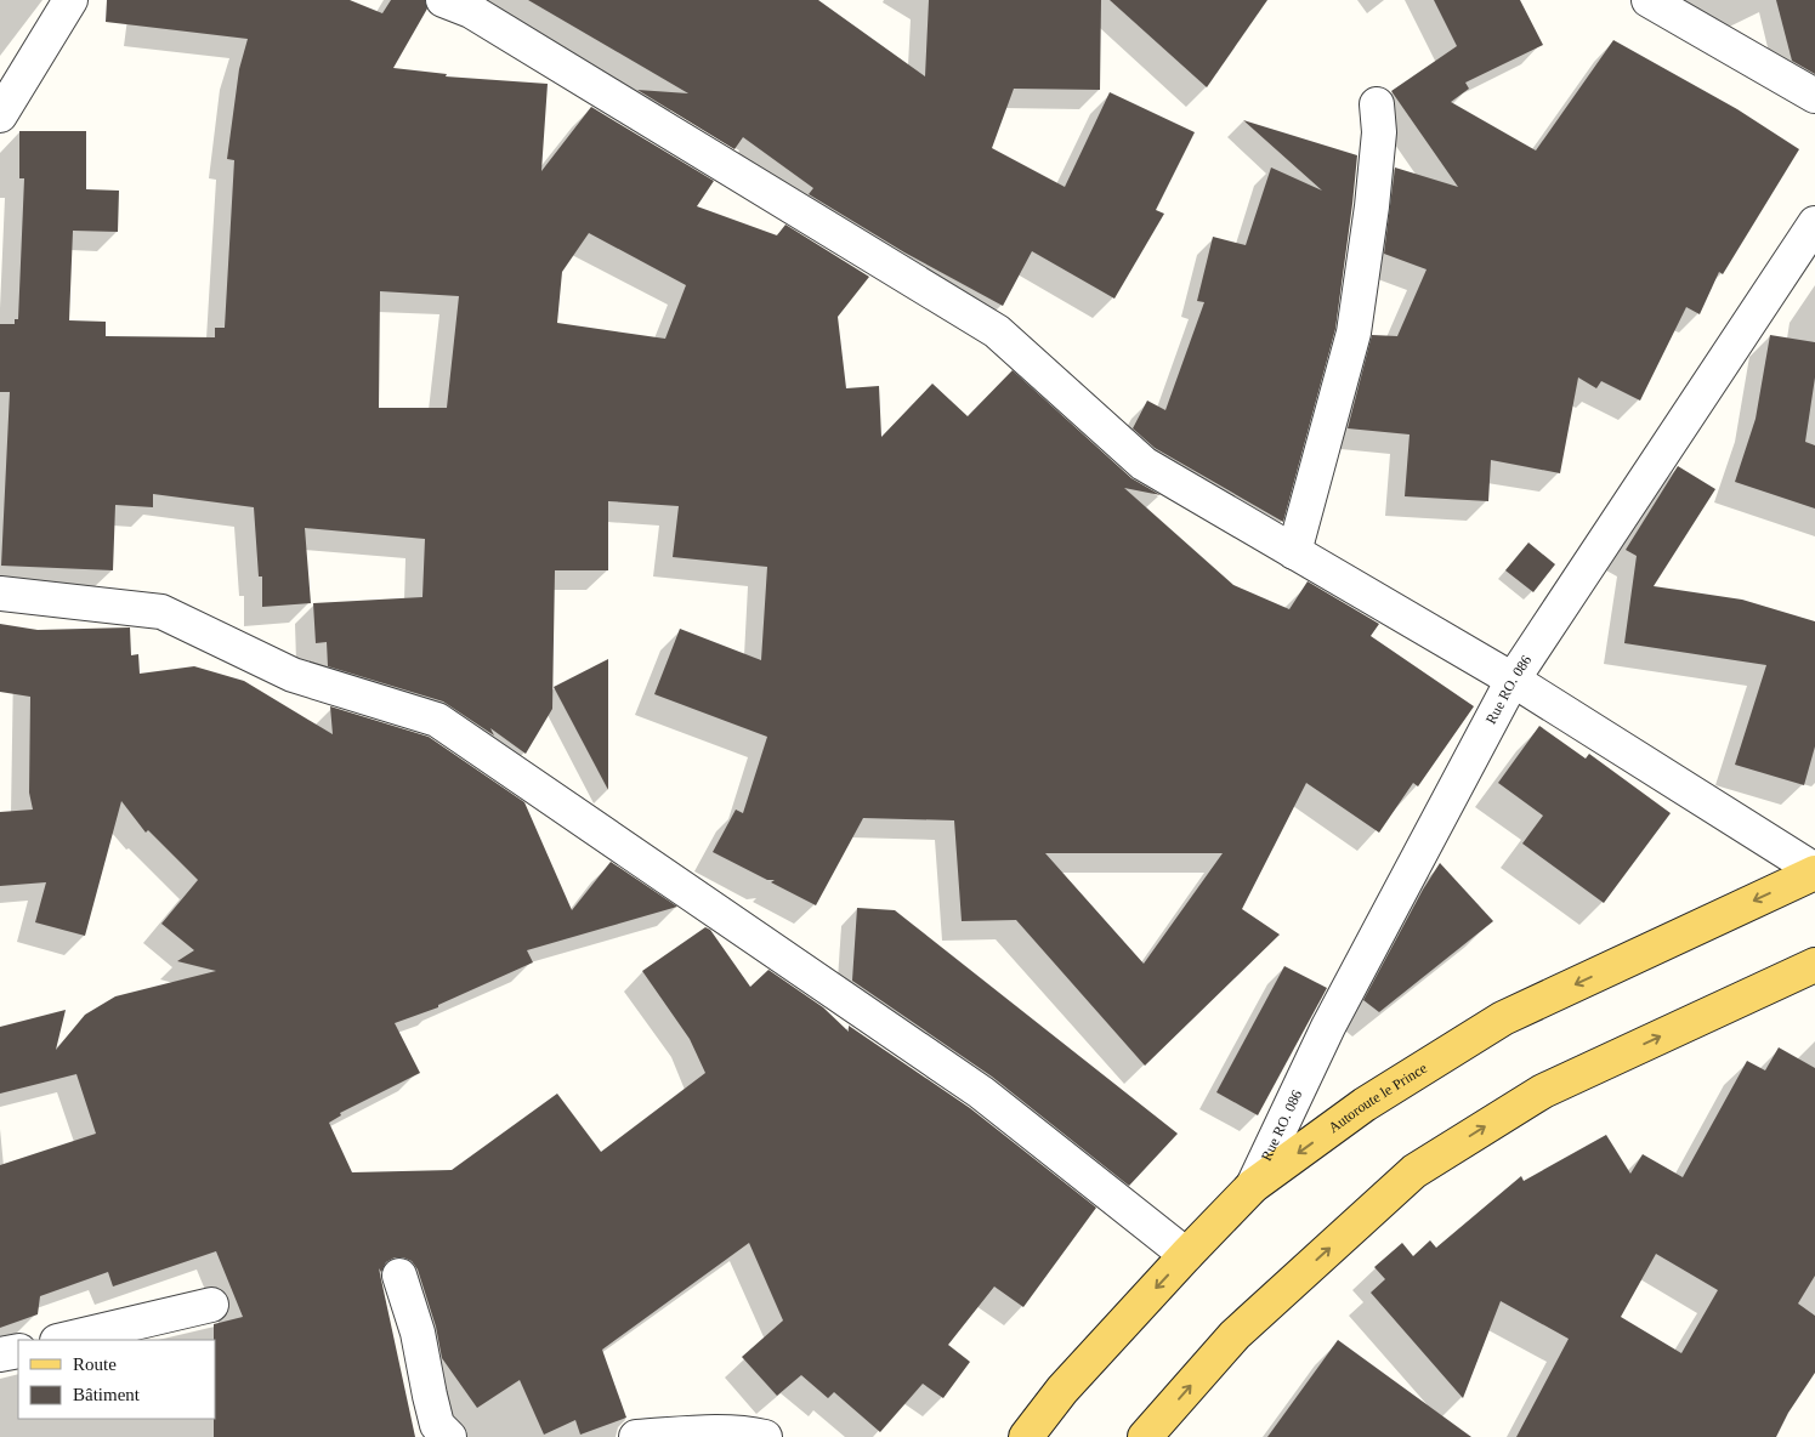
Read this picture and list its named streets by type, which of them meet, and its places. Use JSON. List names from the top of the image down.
{
  "streets": {
    "main road": ["Autoroute le Prince"],
    "street": ["Rue RO. 086"]
  },
  "crossings": [
    ["Rue RO. 086", "Autoroute le Prince"]
  ],
  "legend": ["Route", "Bâtiment"]
}
